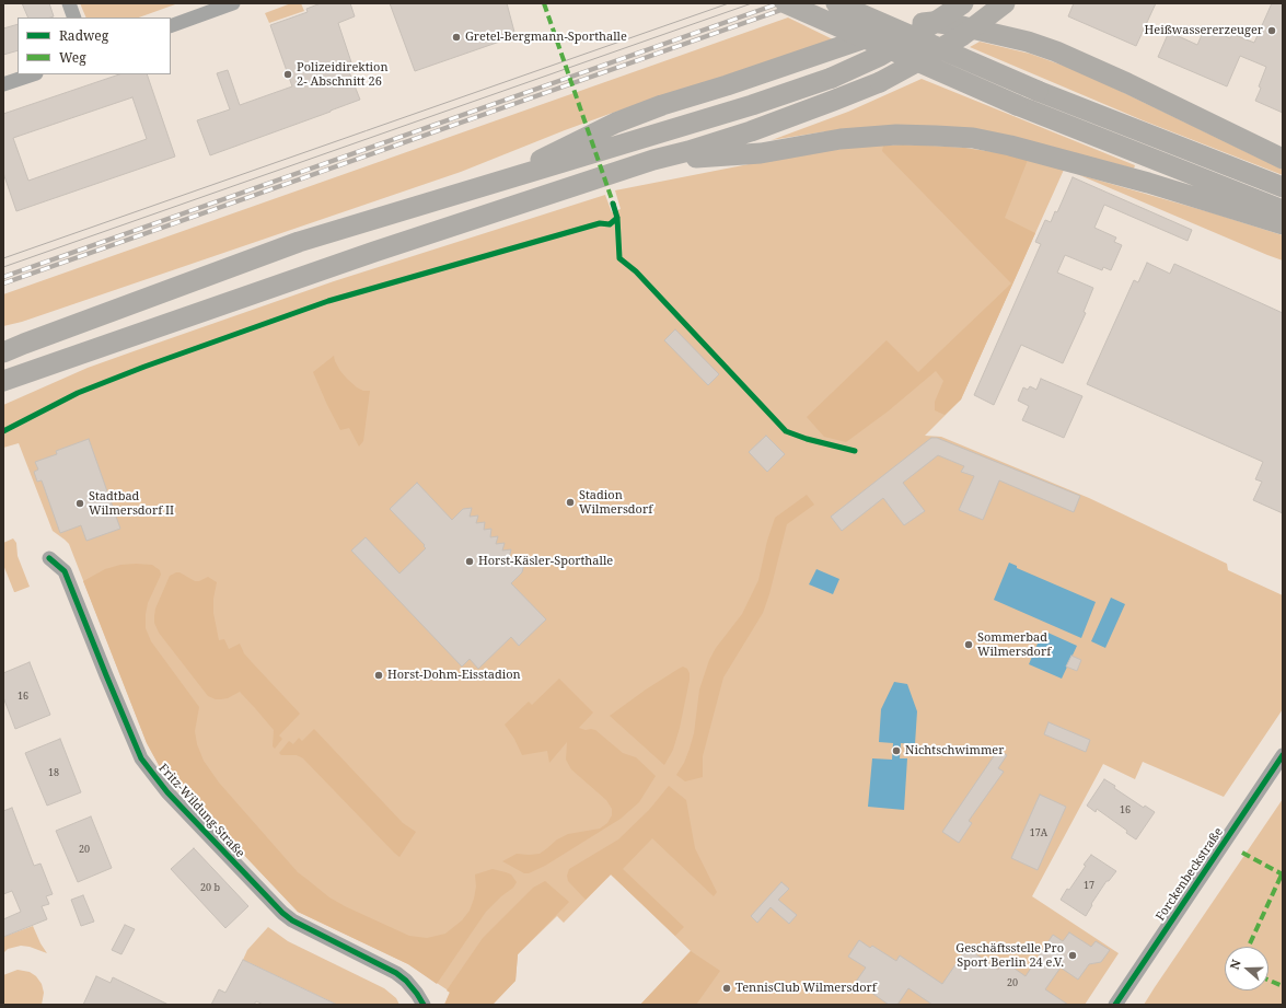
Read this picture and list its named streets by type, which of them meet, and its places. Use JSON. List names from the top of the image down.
{
  "streets": {
    "street": ["Fritz-Wildung-Straße", "Forckenbeckstraße"]
  },
  "places": [
    "Heißwassererzeuger",
    "Gretel-Bergmann-Sporthalle",
    "Polizeidirektion 2- Abschnitt 26",
    "Stadion Wilmersdorf",
    "Stadtbad Wilmersdorf II",
    "Horst-Käsler-Sporthalle",
    "Sommerbad Wilmersdorf",
    "Horst-Dohm-Eisstadion",
    "Nichtschwimmer",
    "Geschäftsstelle Pro Sport Berlin 24 e.V.",
    "TennisClub Wilmersdorf"
  ],
  "house_numbers": [
    "16",
    "18",
    "16",
    "17A",
    "20",
    "17",
    "20 b",
    "20"
  ],
  "legend": ["Radweg", "Weg"],
  "north": "left"
}
